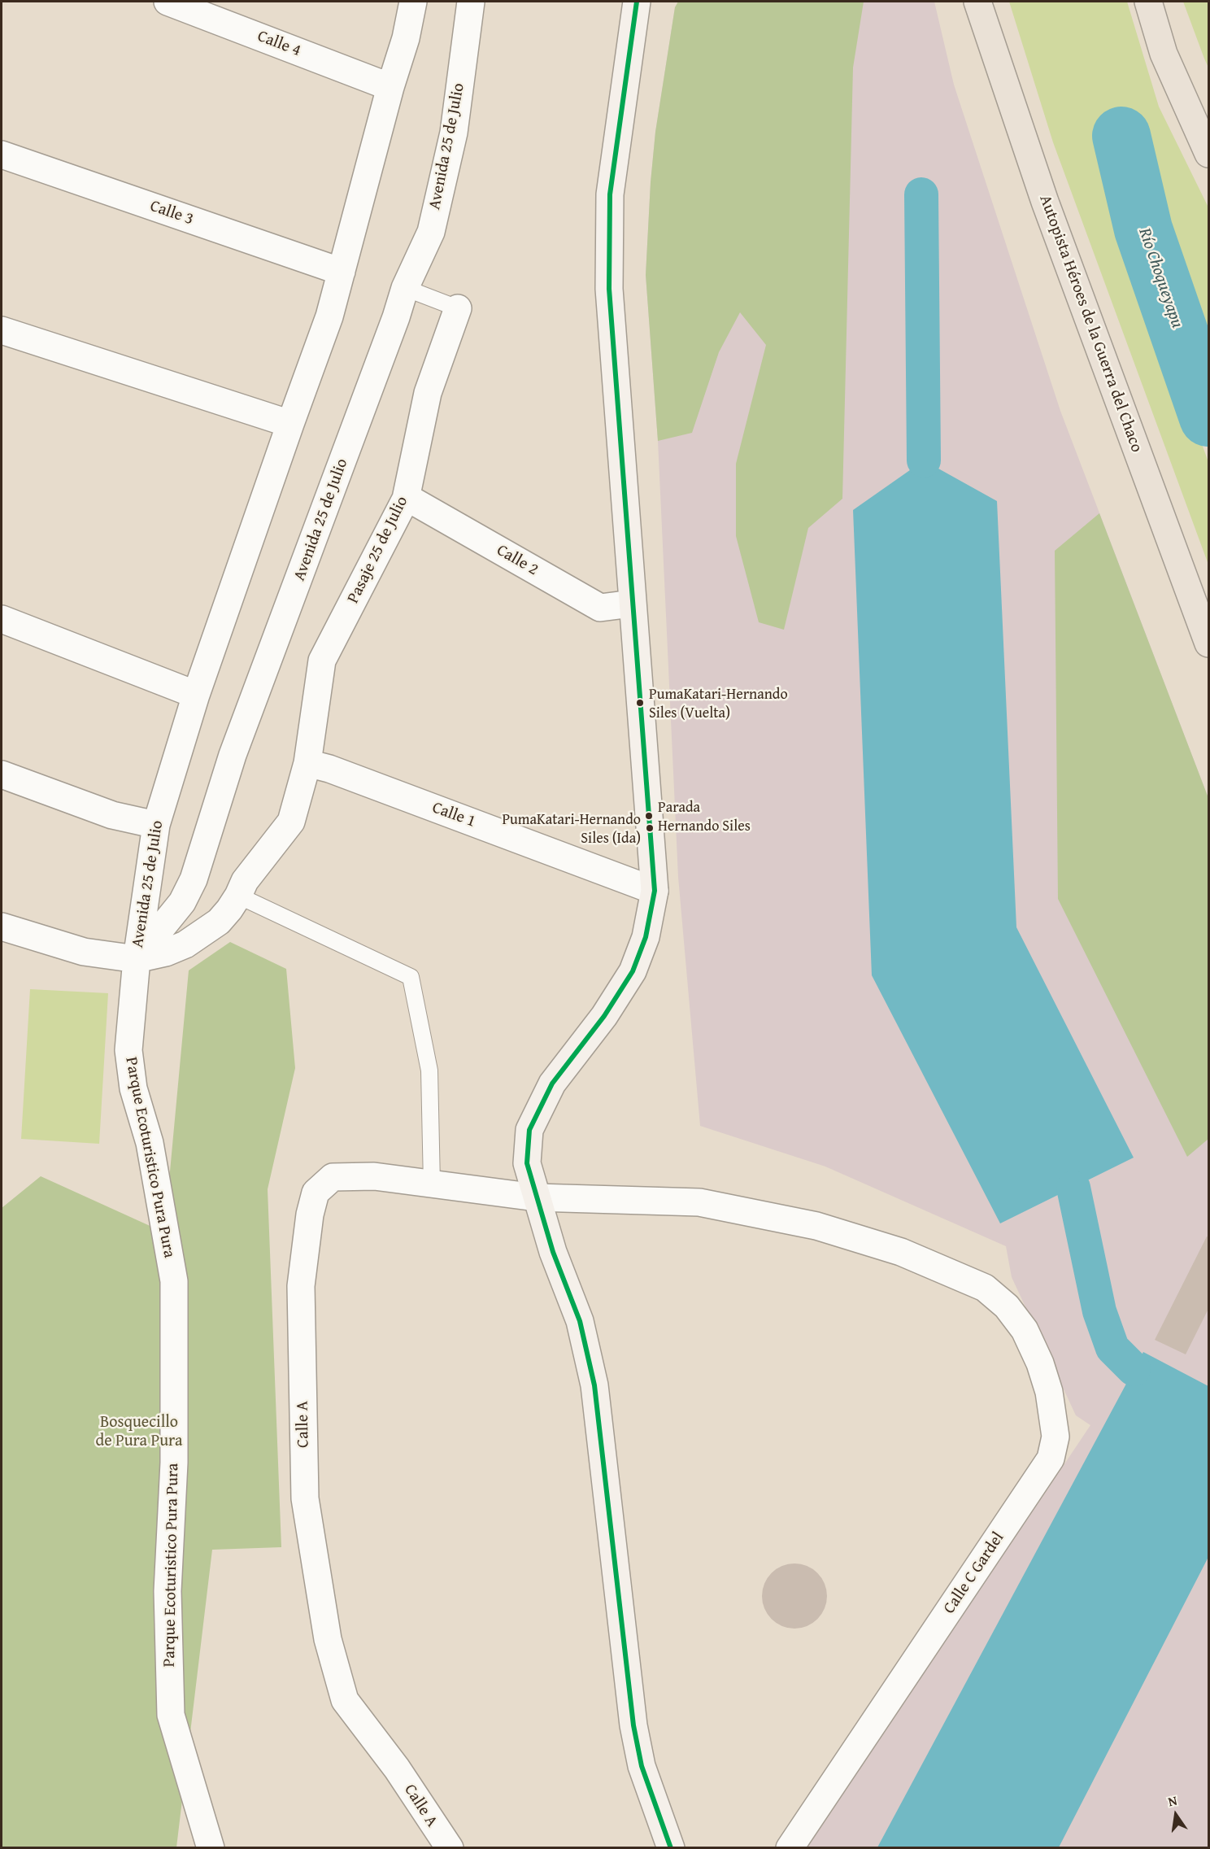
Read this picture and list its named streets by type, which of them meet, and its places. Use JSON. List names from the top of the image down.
{
  "streets": {
    "highway": ["Autopista Héroes de la Guerra del Chaco"],
    "street": [
      "Calle 4",
      "Avenida 25 de Julio",
      "Calle 3",
      "Pasaje 25 de Julio",
      "Calle 2",
      "Calle 1",
      "Parque Ecoturistico Pura Pura",
      "Calle A",
      "Calle C Gardel"
    ]
  },
  "crossings": [
    ["Calle 4", "Avenida 25 de Julio"],
    ["Avenida 25 de Julio", "Calle 3"],
    ["Avenida 25 de Julio", "Pasaje 25 de Julio"],
    ["Avenida 25 de Julio", "Parque Ecoturistico Pura Pura"],
    ["Pasaje 25 de Julio", "Calle 2"],
    ["Pasaje 25 de Julio", "Calle 1"],
    ["Pasaje 25 de Julio", "Parque Ecoturistico Pura Pura"],
    ["Calle A", "Calle C Gardel"]
  ],
  "water": ["Río Choqueyapu"],
  "parks": ["Bosquecillo de Pura Pura"],
  "places": ["PumaKatari-Hernando Siles (Vuelta)", "Parada Hernando Siles", "PumaKatari-Hernando Siles (Ida)"],
  "north": "top"
}
